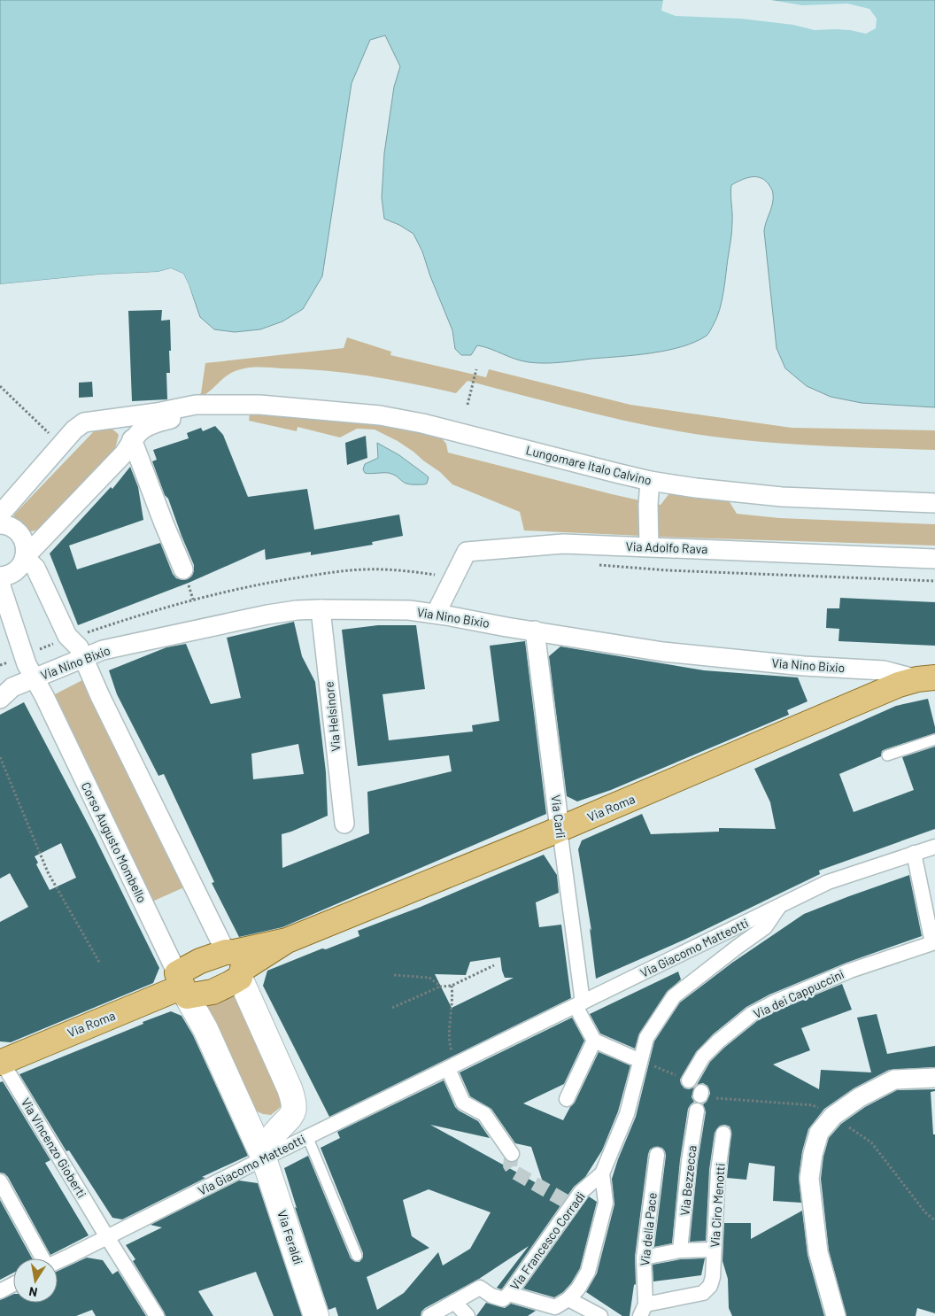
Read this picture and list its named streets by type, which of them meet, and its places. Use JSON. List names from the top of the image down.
{
  "streets": {
    "main road": ["Via Roma", "Corso Augusto Mombello", "Via Feraldi"],
    "street": [
      "Lungomare Italo Calvino",
      "Via Adolfo Rava",
      "Via Nino Bixio",
      "Via Helsinore",
      "Via Carli",
      "Via Giacomo Matteotti",
      "Via dei Cappuccini",
      "Via Vincenzo Gioberti",
      "Via Bezzecca",
      "Via Ciro Menotti",
      "Via della Pace",
      "Via Francesco Corradi"
    ]
  },
  "crossings": [
    ["Via Adolfo Rava", "Via Nino Bixio"],
    ["Via Nino Bixio", "Via Helsinore"],
    ["Via Nino Bixio", "Via Roma"],
    ["Via Nino Bixio", "Via Carli"],
    ["Via Nino Bixio", "Corso Augusto Mombello"],
    ["Via Roma", "Via Carli"],
    ["Via Roma", "Corso Augusto Mombello"],
    ["Via Roma", "Via Vincenzo Gioberti"],
    ["Via Carli", "Via Giacomo Matteotti"],
    ["Corso Augusto Mombello", "Via Giacomo Matteotti"],
    ["Corso Augusto Mombello", "Via Feraldi"],
    ["Via Giacomo Matteotti", "Via dei Cappuccini"],
    ["Via Giacomo Matteotti", "Via Vincenzo Gioberti"],
    ["Via Giacomo Matteotti", "Via Feraldi"],
    ["Via Giacomo Matteotti", "Via Francesco Corradi"],
    ["Via Ciro Menotti", "Via della Pace"]
  ],
  "north": "bottom"
}
